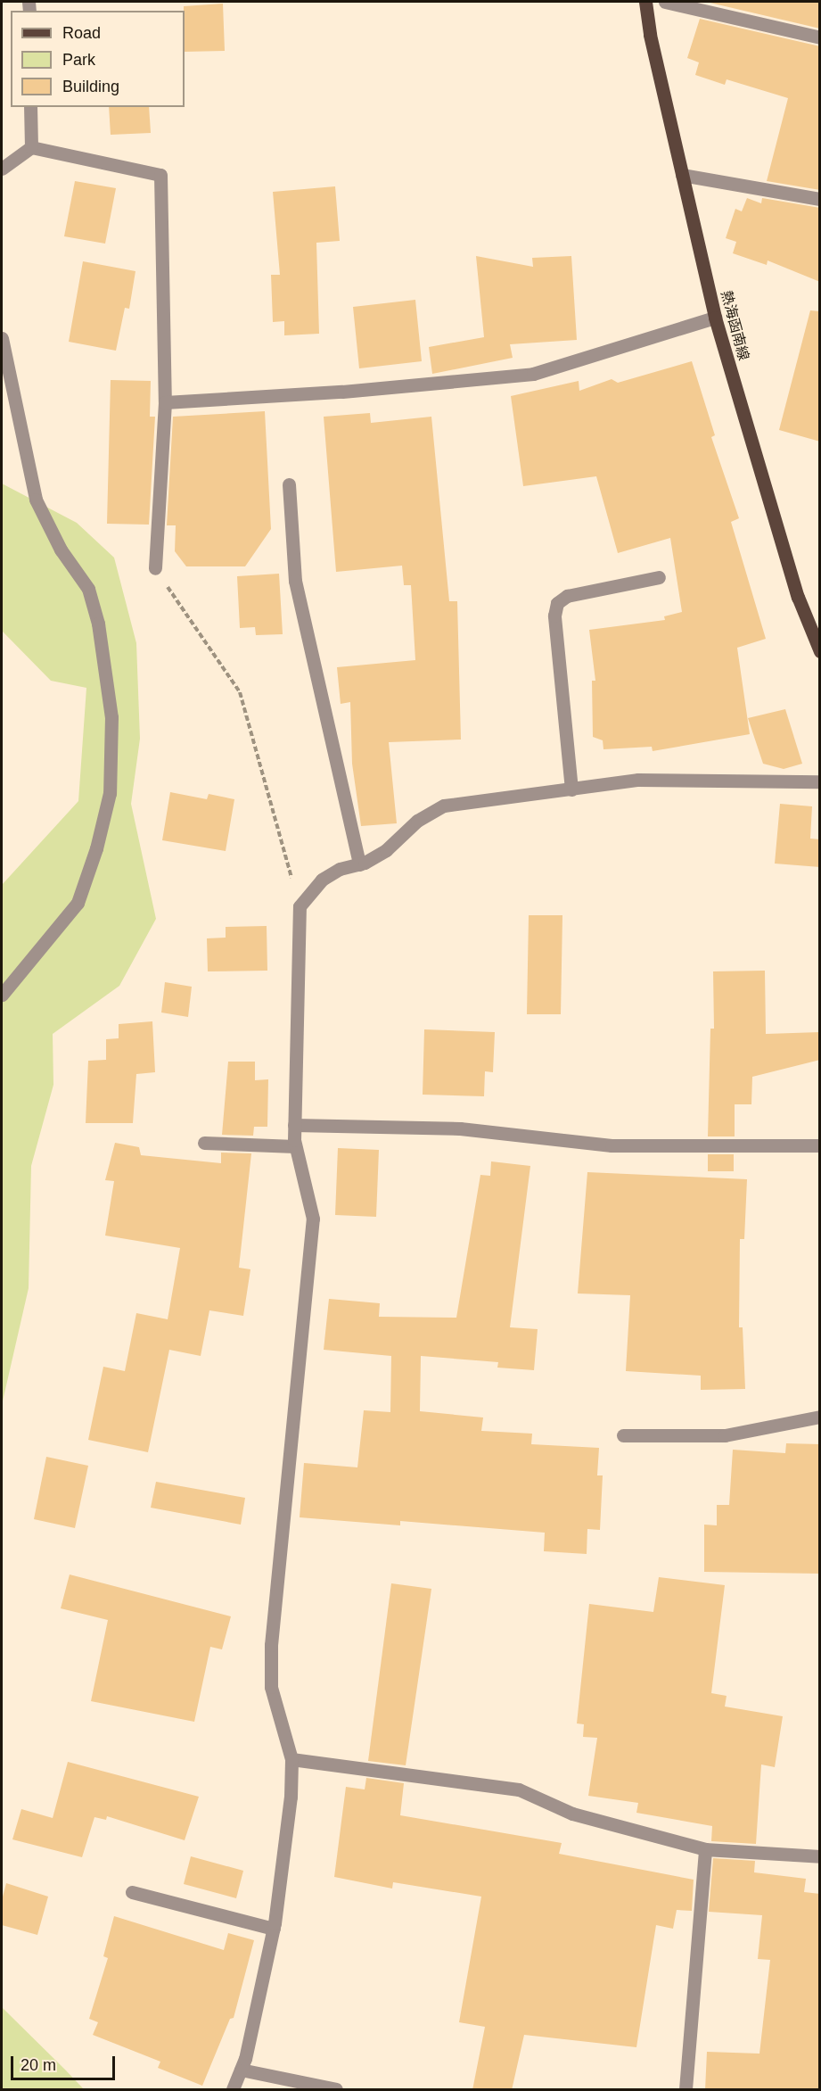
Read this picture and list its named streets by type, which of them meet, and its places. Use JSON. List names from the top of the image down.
{
  "streets": {
    "main road": ["熱海函南線"]
  },
  "legend": ["Road", "Park", "Building"],
  "scale_bar": "20 m"
}
